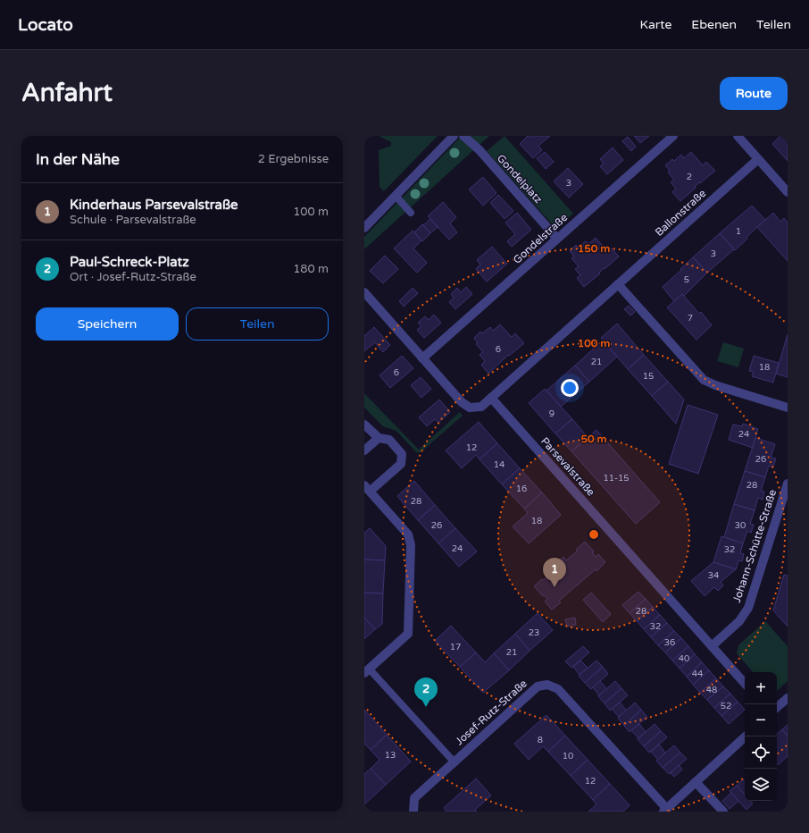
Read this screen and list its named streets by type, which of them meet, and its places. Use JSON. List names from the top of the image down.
{
  "streets": {
    "street": [
      "Gondelplatz",
      "Ballonstraße",
      "Gondelstraße",
      "Parsevalstraße",
      "Johann-Schütte-Straße",
      "Josef-Rutz-Straße"
    ]
  },
  "crossings": [
    ["Gondelplatz", "Gondelstraße"],
    ["Ballonstraße", "Parsevalstraße"],
    ["Parsevalstraße", "Johann-Schütte-Straße"]
  ],
  "house_numbers": [
    "2",
    "3",
    "1",
    "3",
    "5",
    "7",
    "6",
    "21",
    "18",
    "6",
    "15",
    "9",
    "24",
    "12",
    "26",
    "14",
    "11-15",
    "28",
    "16",
    "28",
    "18",
    "26",
    "30",
    "24",
    "32",
    "34",
    "28",
    "32",
    "23",
    "36",
    "17",
    "21",
    "40",
    "44",
    "48",
    "52",
    "8",
    "13",
    "10",
    "12"
  ],
  "page": {
    "header": "Locato",
    "nav": ["Karte", "Ebenen", "Teilen"],
    "buttons": [
      "Route",
      ["Speichern", "Teilen"]
    ],
    "title": "Anfahrt",
    "heading": ["In der Nähe", "2 Ergebnisse"],
    "list": [
      {
        "mark": "1",
        "name": "Kinderhaus Parsevalstraße",
        "note": "Schule · Parsevalstraße",
        "value": "100 m"
      },
      {
        "mark": "2",
        "name": "Paul-Schreck-Platz",
        "note": "Ort · Josef-Rutz-Straße",
        "value": "180 m"
      }
    ],
    "pins": ["1", "2"],
    "map_buttons": ["+", "−"]
  },
  "rings": ["150 m", "100 m", "50 m"]
}
